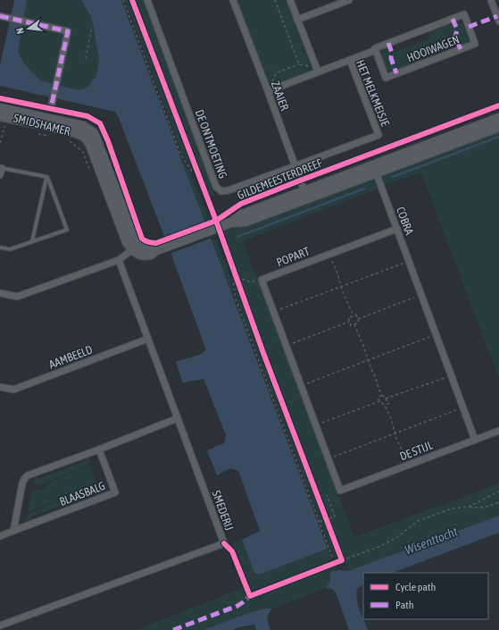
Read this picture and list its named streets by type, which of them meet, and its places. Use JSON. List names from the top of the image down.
{
  "streets": {
    "street": [
      "HOOIWAGEN",
      "HET MELKMEISJE",
      "ZAAIER",
      "DE ONTMOETING",
      "GILDEMEESTERDREEF",
      "COBRA",
      "POPART",
      "AAMBEELD",
      "DE STIJL",
      "BLAASBALG",
      "SMEDERIJ"
    ],
    "path": ["SMIDSHAMER"]
  },
  "crossings": [
    ["HOOIWAGEN", "HET MELKMEISJE"],
    ["HET MELKMEISJE", "ZAAIER"],
    ["HET MELKMEISJE", "DE ONTMOETING"],
    ["ZAAIER", "DE ONTMOETING"],
    ["ZAAIER", "GILDEMEESTERDREEF"],
    ["GILDEMEESTERDREEF", "COBRA"],
    ["COBRA", "POPART"],
    ["COBRA", "DE STIJL"],
    ["AAMBEELD", "SMEDERIJ"]
  ],
  "water": ["Wisenttocht"],
  "legend": ["Cycle path", "Path"],
  "north": "left"
}
